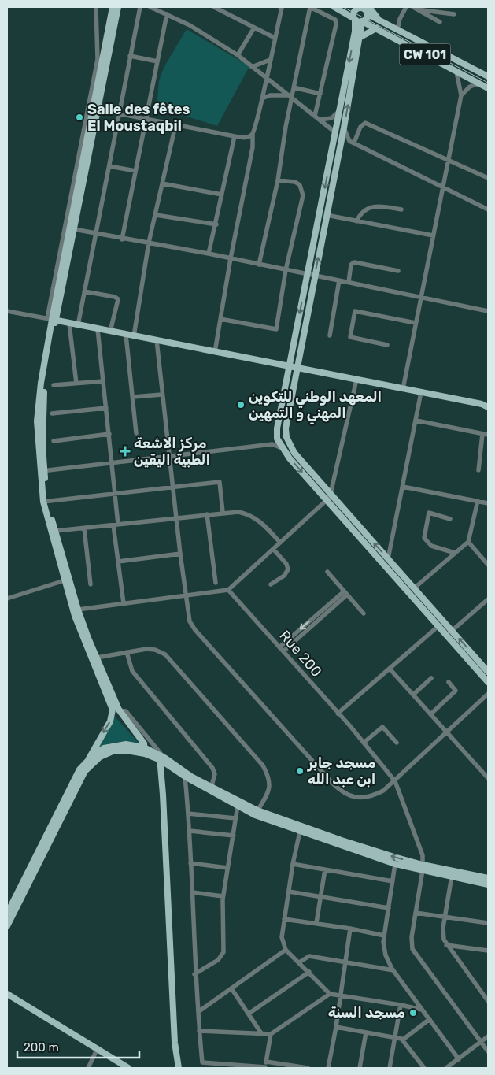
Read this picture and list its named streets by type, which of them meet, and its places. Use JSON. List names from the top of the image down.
{
  "streets": {
    "main road": ["CW 101"],
    "street": ["Rue 200"]
  },
  "places": {
    "other": [
      "Salle des fêtes El Moustaqbil",
      "المعهد الوطني للتكوين المهني و التمهين",
      "مسجد جابر ابن عبد الله",
      "مسجد السنة"
    ],
    "health": ["مركز الاشعة الطبية اليقين"]
  },
  "scale_bar": "200 m"
}
